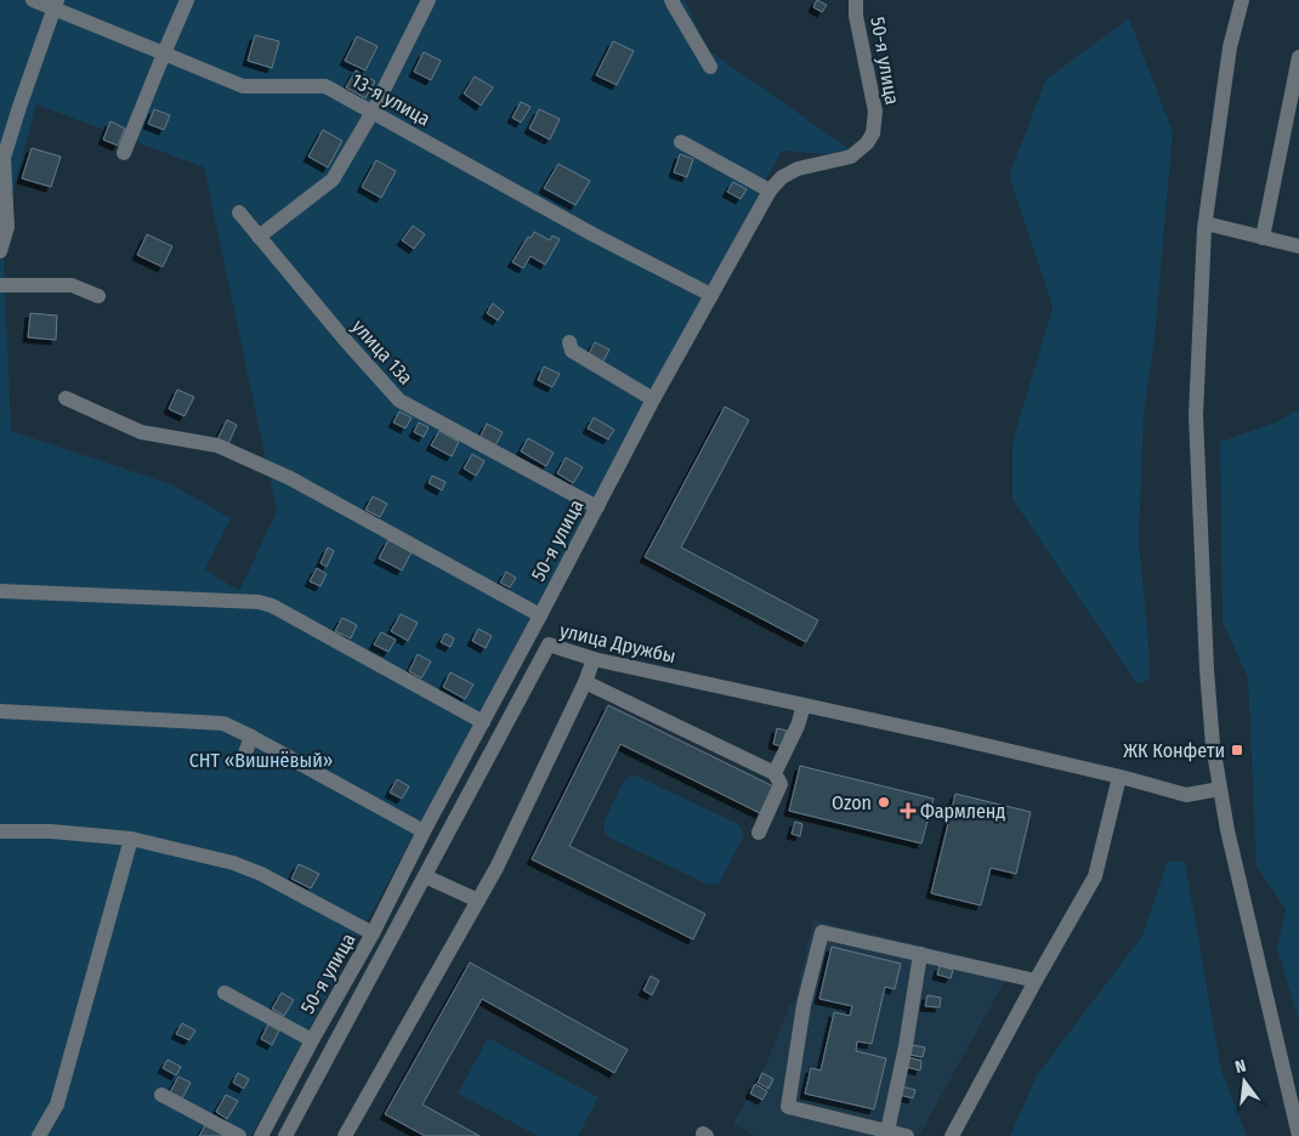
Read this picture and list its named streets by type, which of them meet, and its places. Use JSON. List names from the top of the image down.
{
  "streets": {
    "street": [
      "50-я улица",
      "13-я улица",
      "улица 13а",
      "улица Дружбы"
    ]
  },
  "crossings": [
    ["50-я улица", "13-я улица"],
    ["50-я улица", "улица 13а"]
  ],
  "parks": ["СНТ «Вишнёвый»"],
  "places": {
    "transit": ["ЖК Конфети"],
    "other": ["Ozon"],
    "health": ["Фармленд"]
  },
  "north": "top"
}
